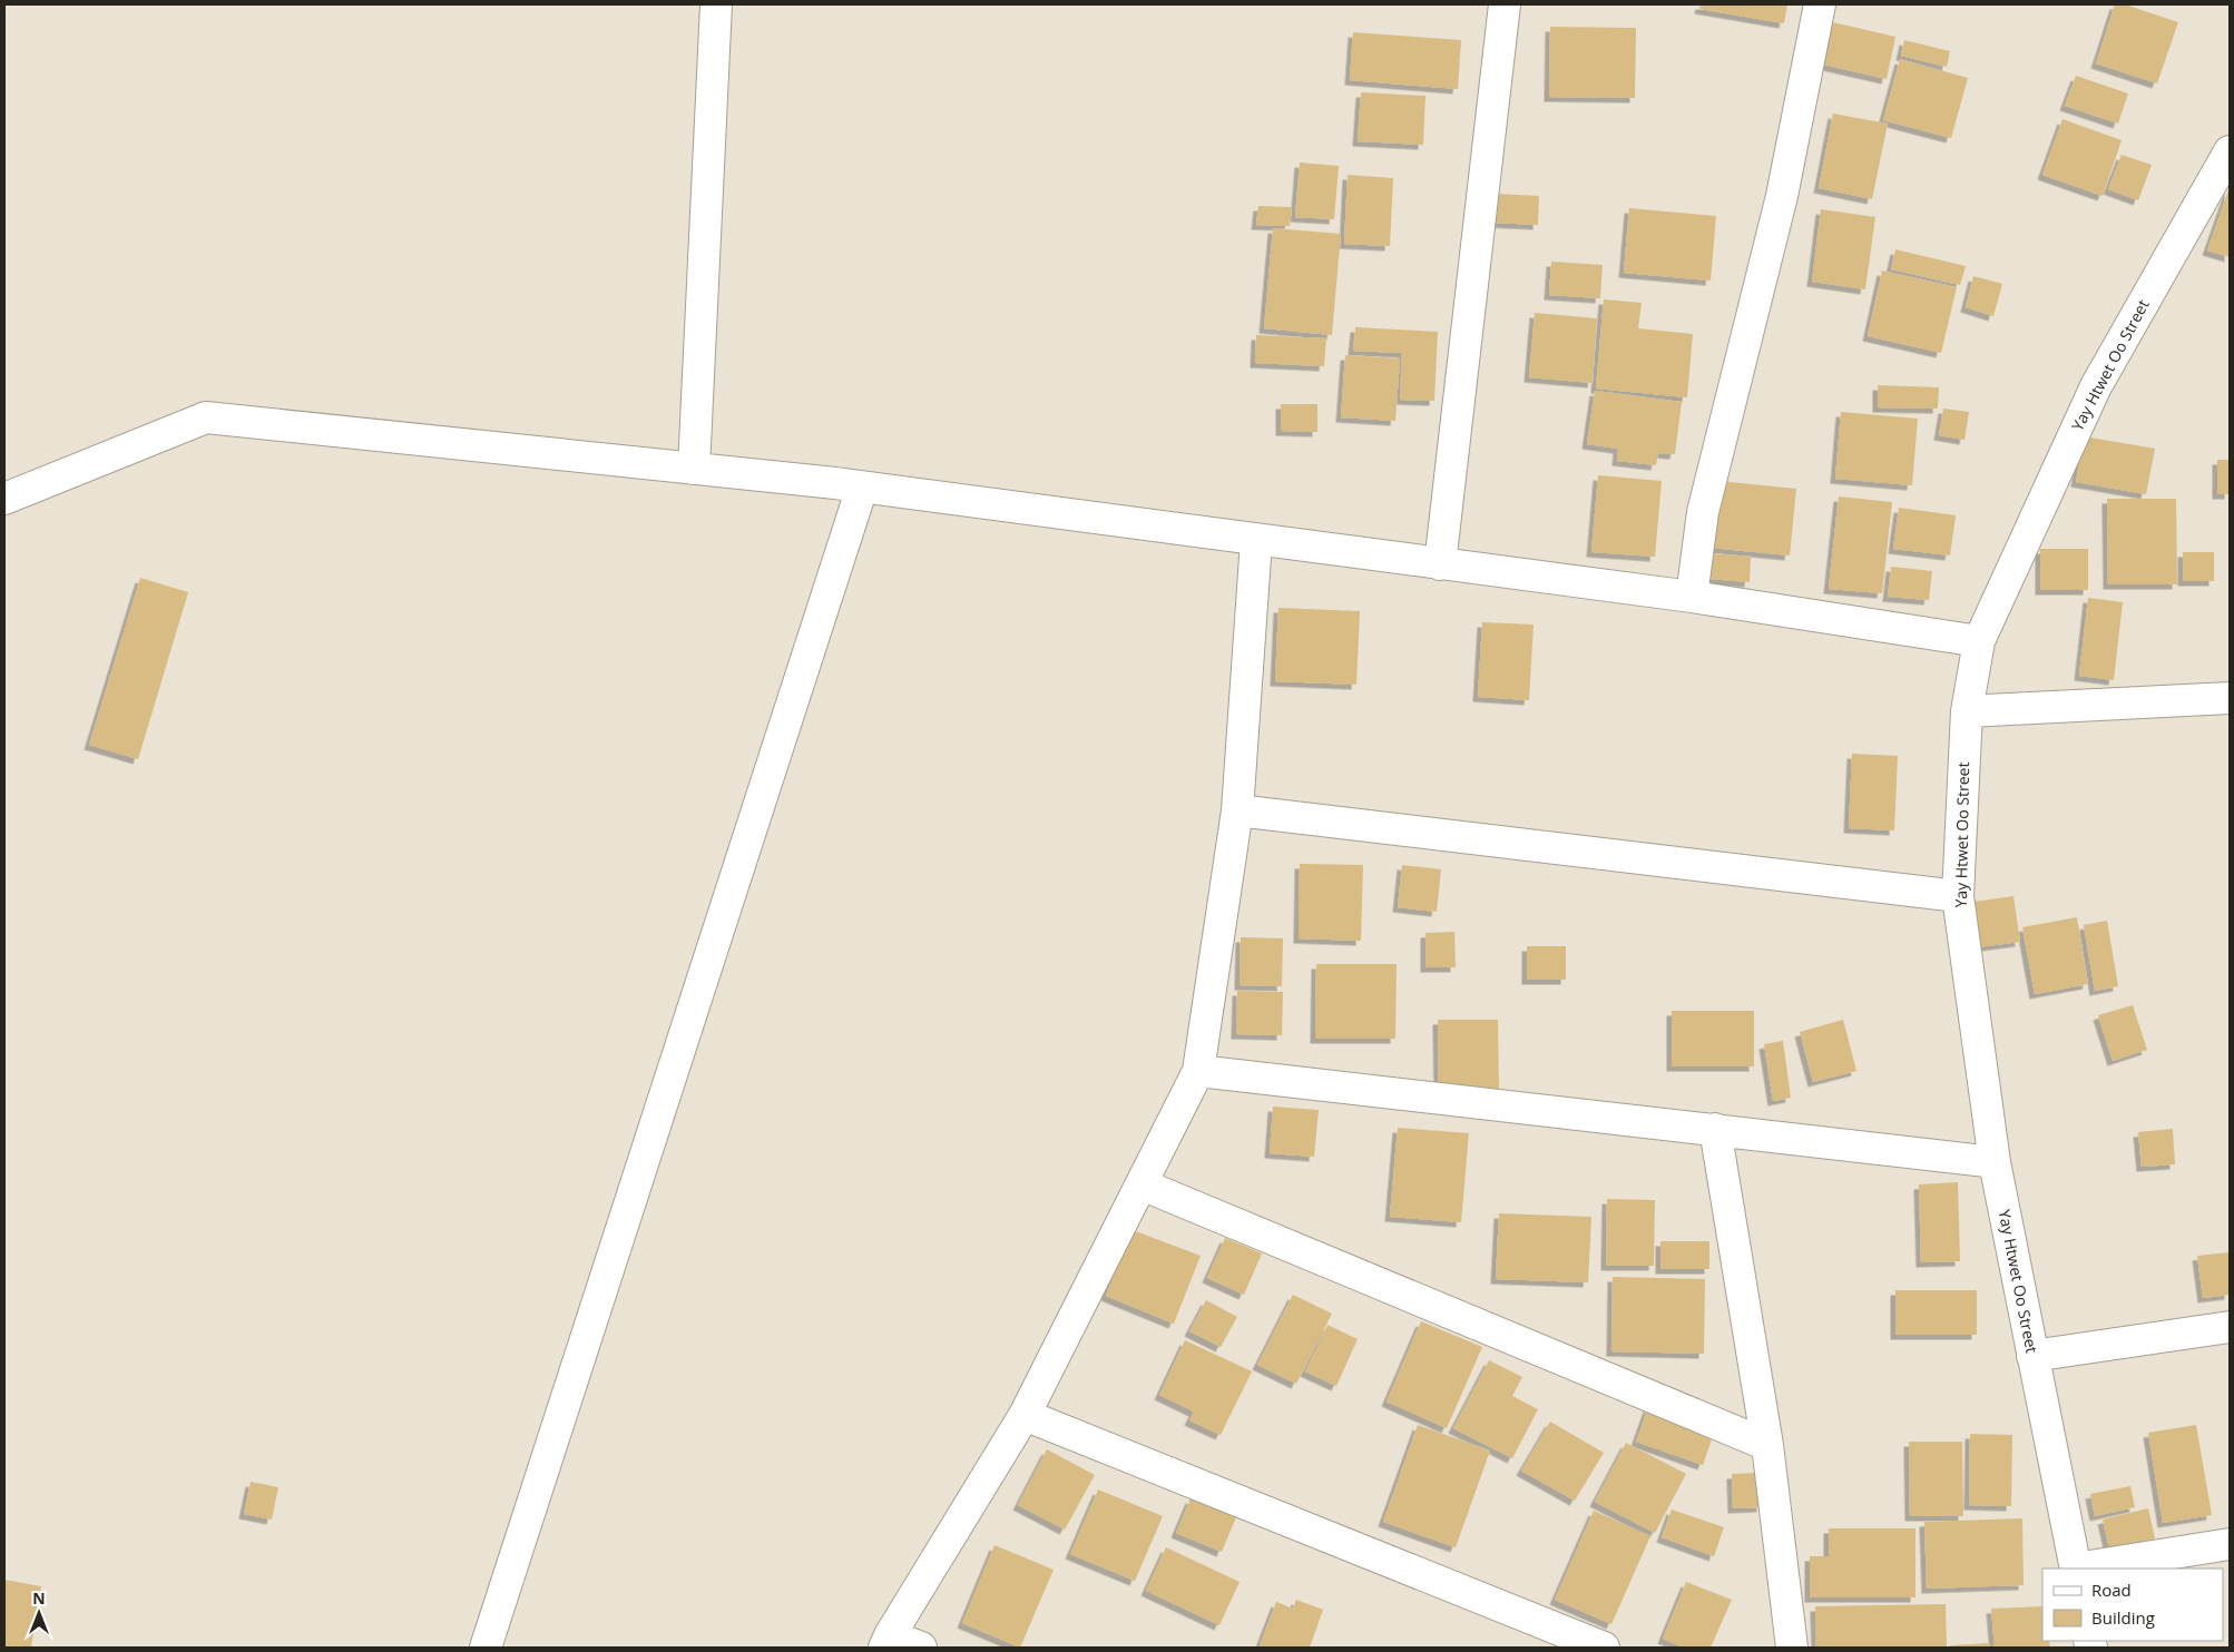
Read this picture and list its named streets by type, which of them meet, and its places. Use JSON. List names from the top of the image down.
{
  "streets": {
    "street": ["Yay Htwet Oo Street"]
  },
  "legend": ["Road", "Building"],
  "north": "top"
}
